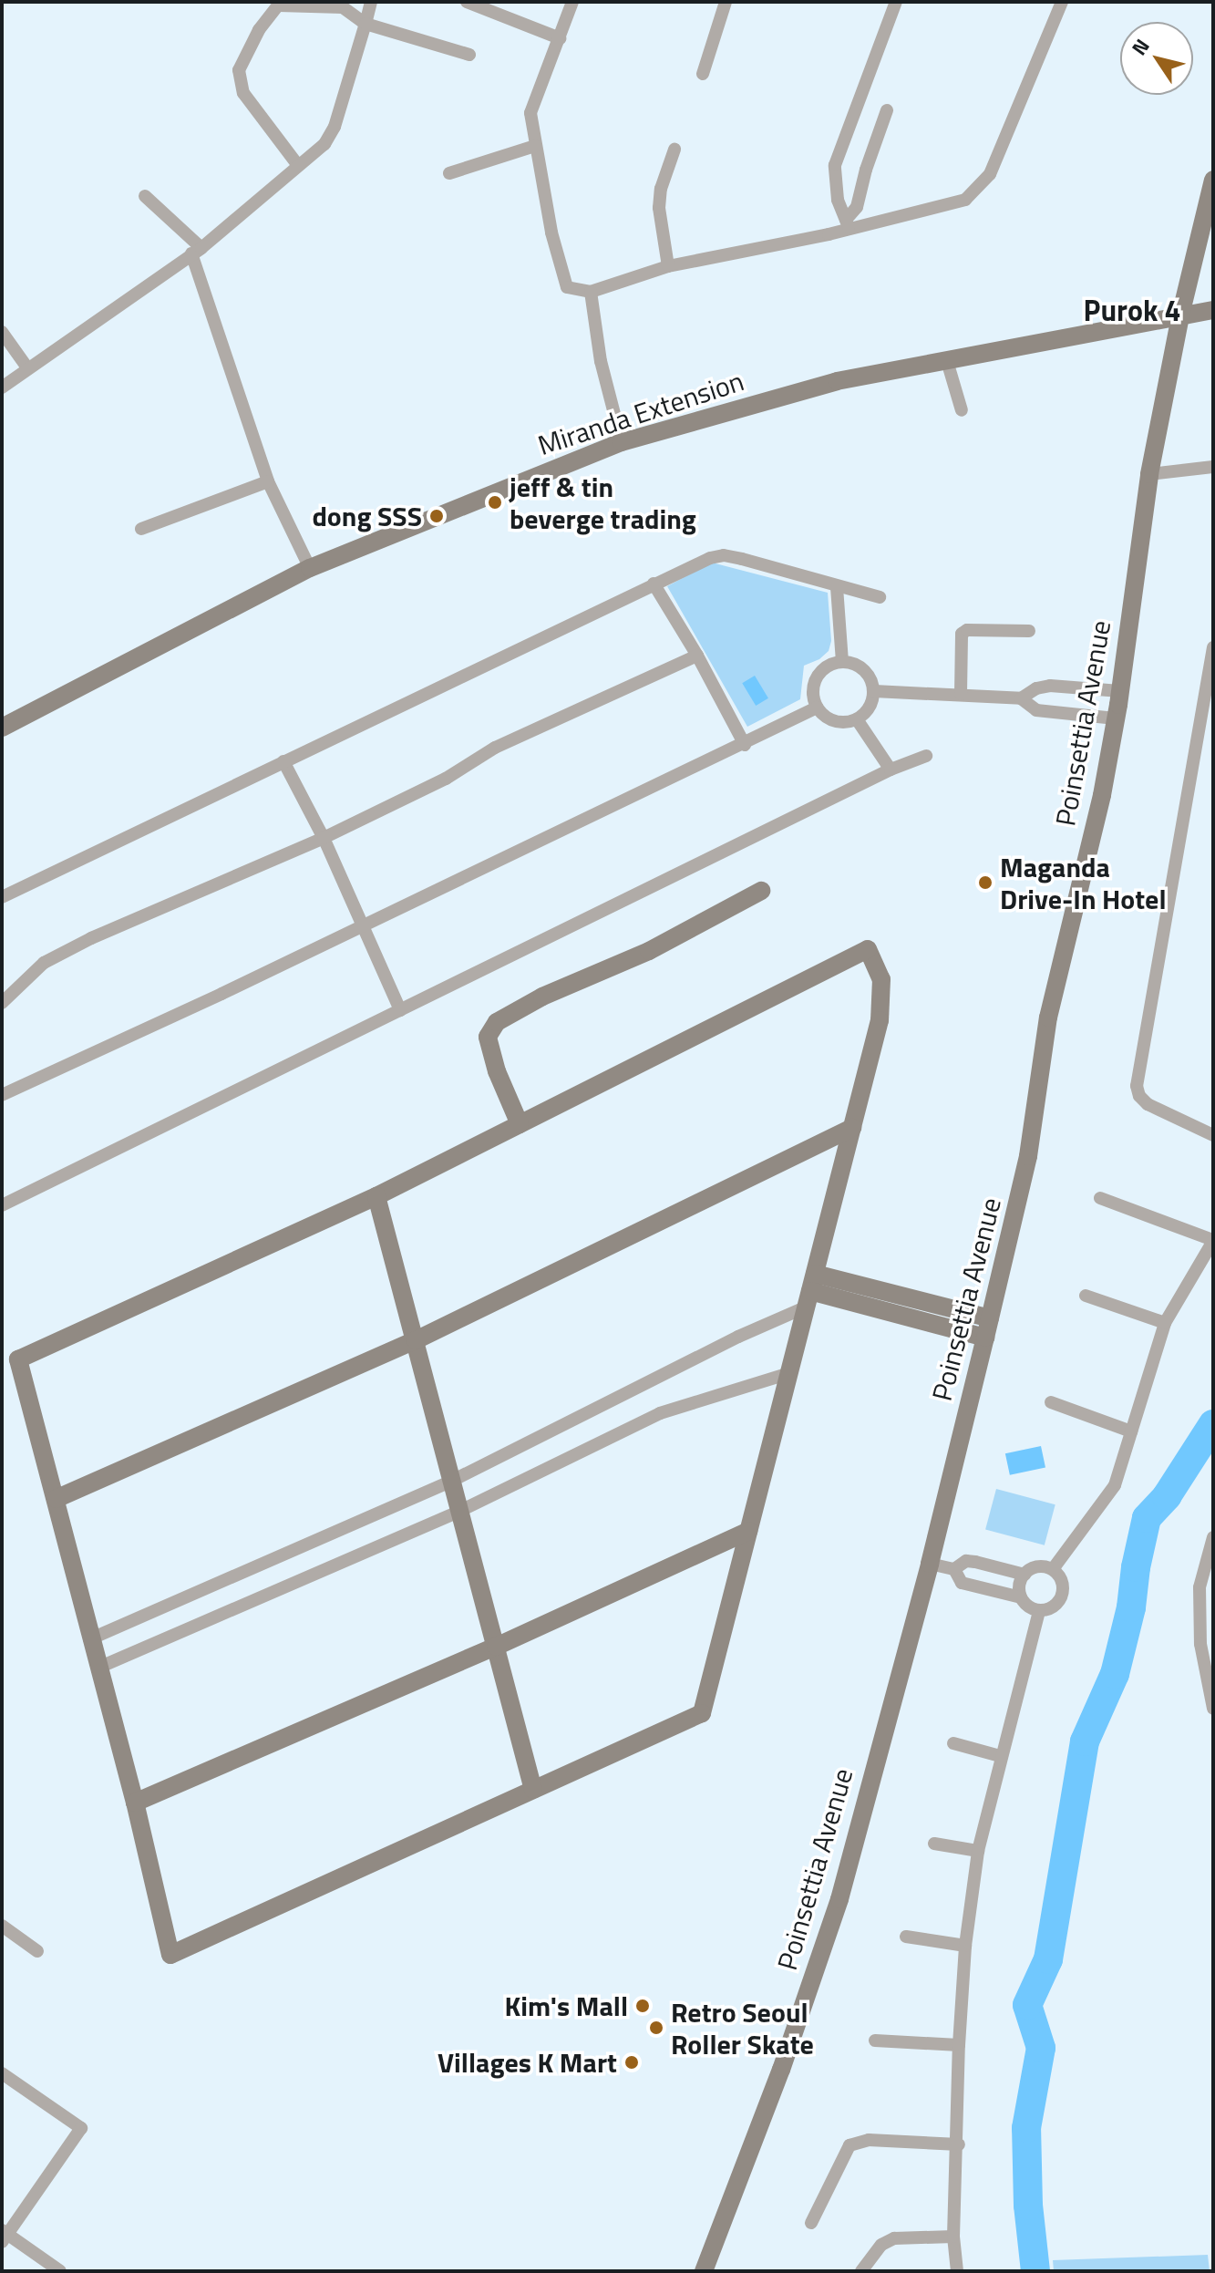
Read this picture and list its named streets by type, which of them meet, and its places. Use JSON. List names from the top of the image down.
{
  "streets": {
    "street": ["Miranda Extension", "Poinsettia Avenue"]
  },
  "crossings": [
    ["Miranda Extension", "Poinsettia Avenue"]
  ],
  "districts": ["Purok 4"],
  "places": [
    "jeff & tin beverge trading",
    "dong SSS",
    "Maganda Drive-In Hotel",
    "Kim's Mall",
    "Retro Seoul Roller Skate",
    "Villages K Mart"
  ],
  "north": "top left"
}
